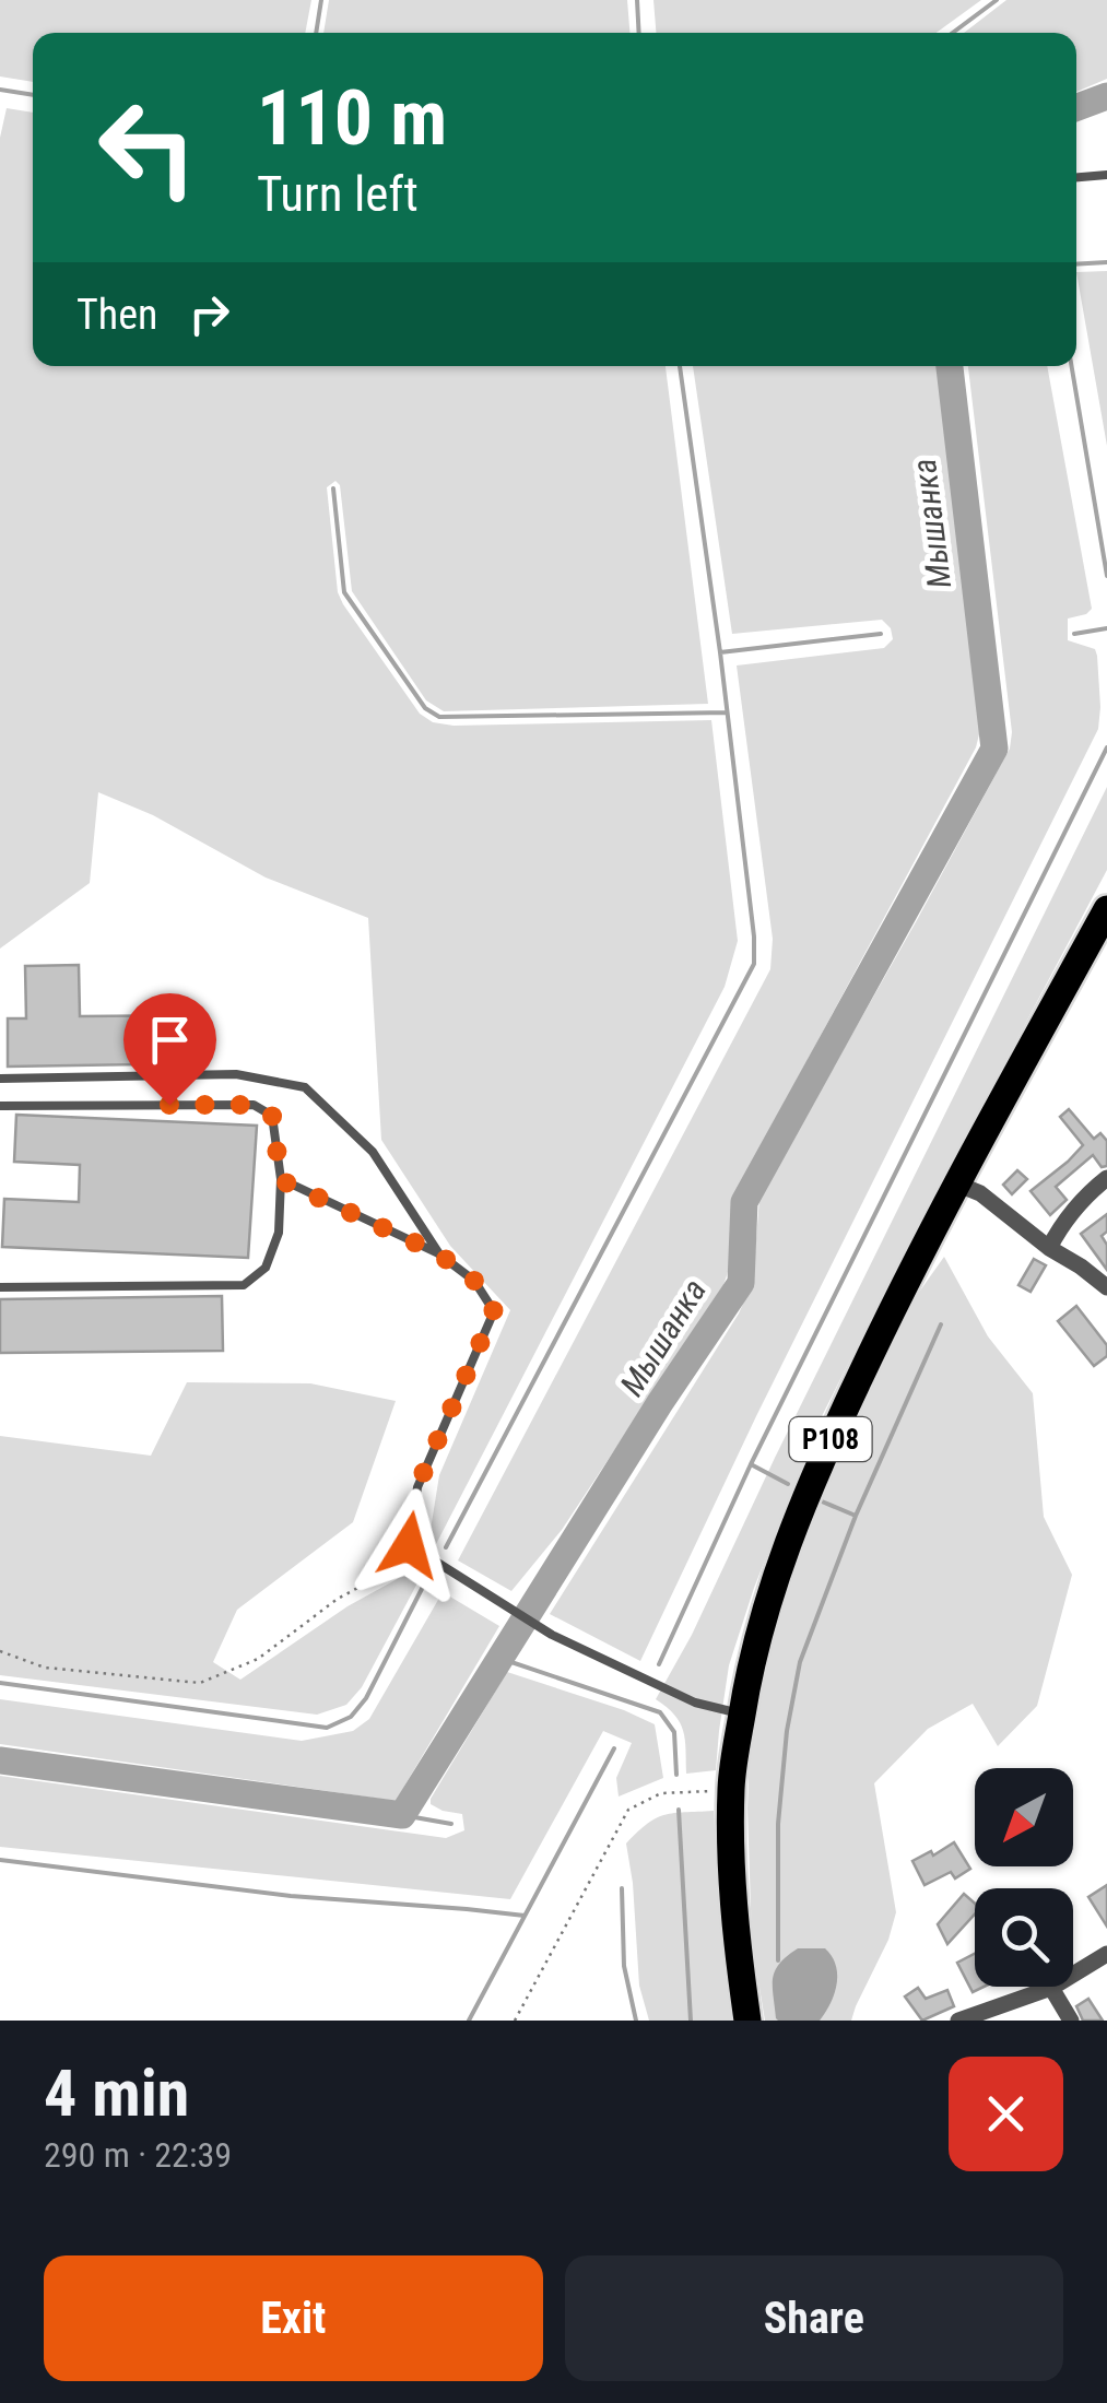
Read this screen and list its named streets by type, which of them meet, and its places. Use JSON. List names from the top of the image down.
{
  "streets": {
    "main road": ["Р108"]
  },
  "water": ["Мышанка"],
  "north": "bottom left",
  "page": {
    "turn": ["110 m", "Turn left"],
    "then": "Then",
    "heading": ["4 min", "290 m · 22:39"],
    "buttons": ["Exit", "Share"]
  }
}
